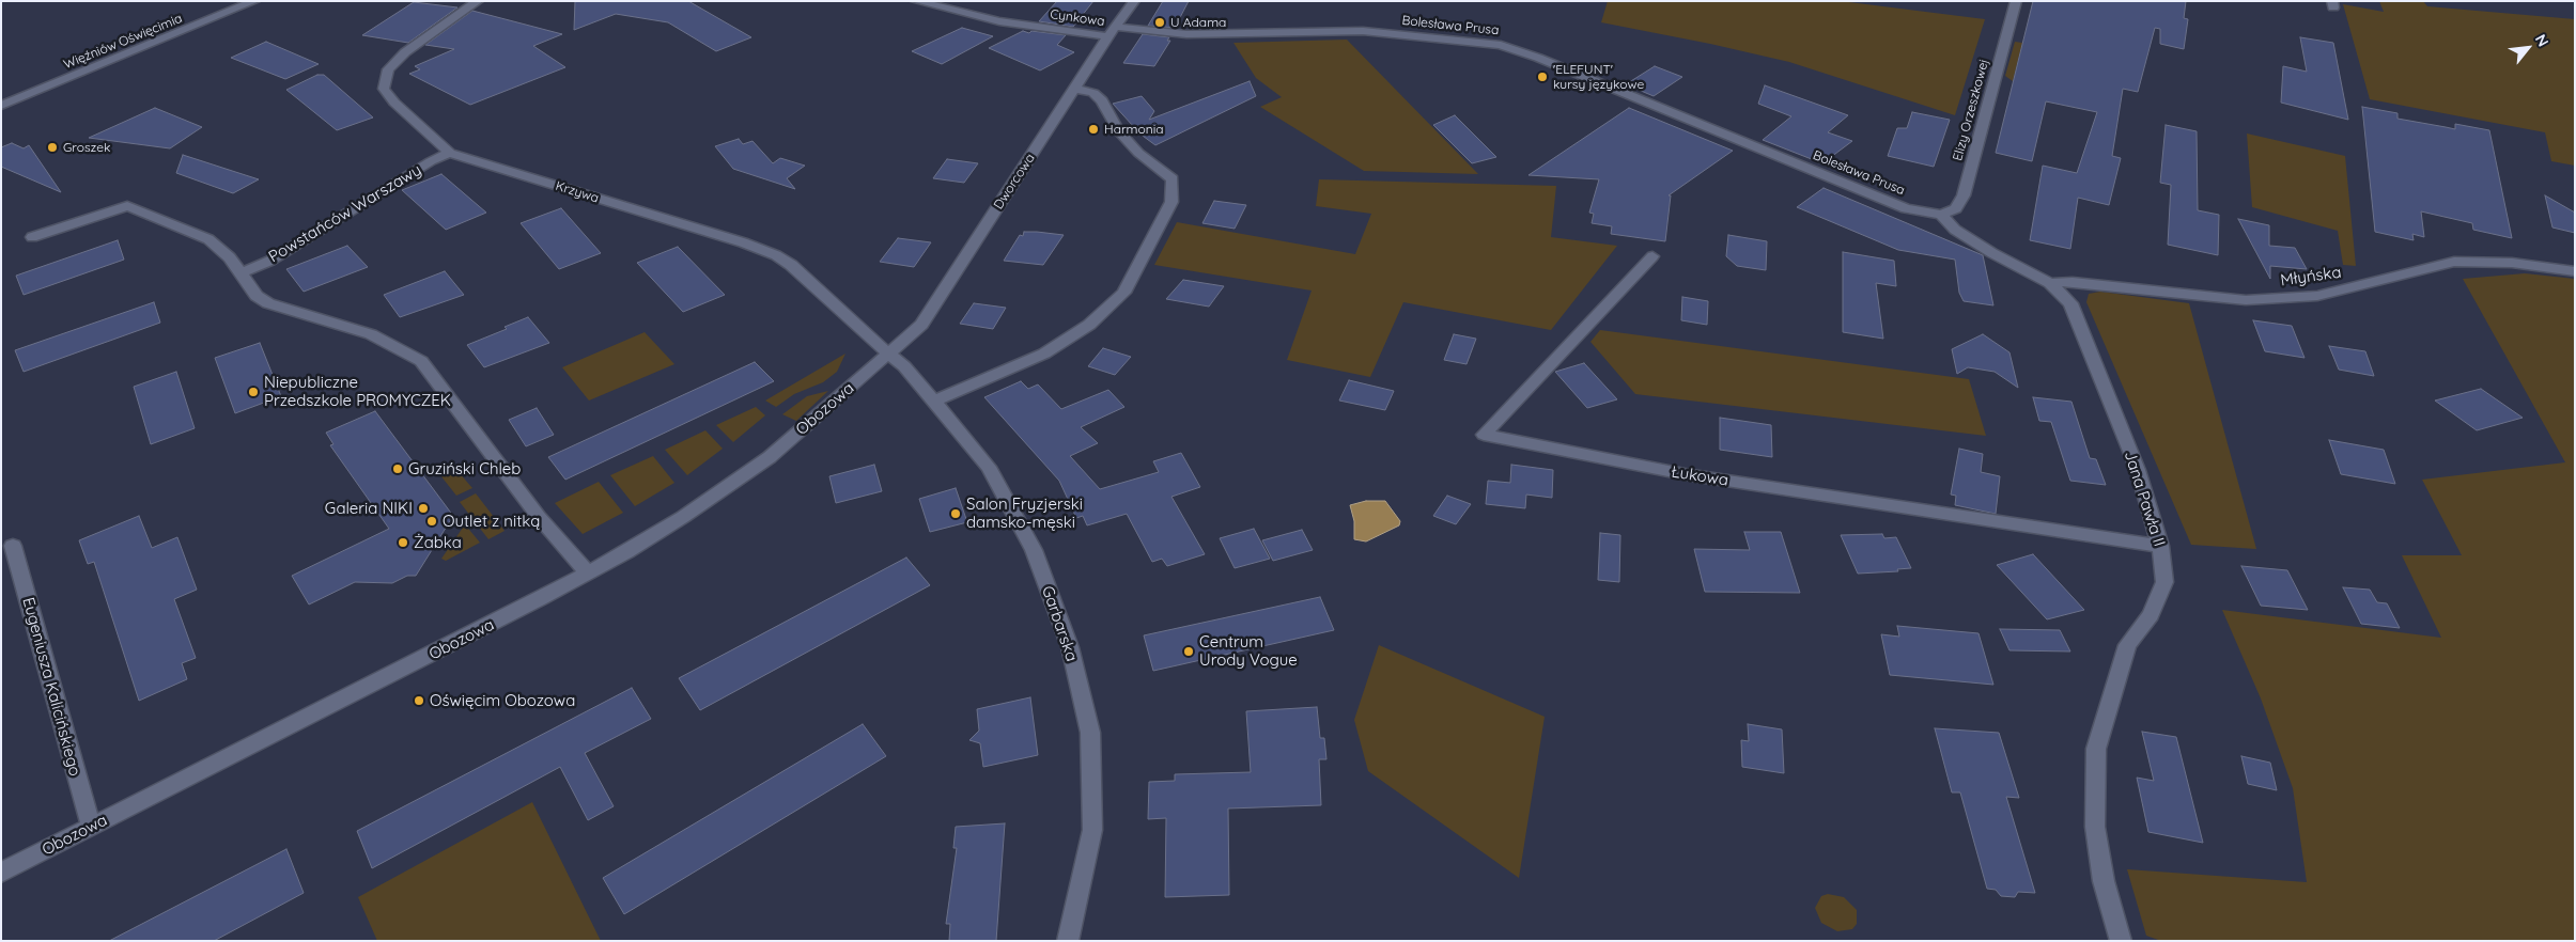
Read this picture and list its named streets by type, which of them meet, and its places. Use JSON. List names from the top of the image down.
{
  "streets": {
    "street": [
      "Cynkowa",
      "Bolesława Prusa",
      "Więźniów Oświęcimia",
      "Elizy Orzeszkowej",
      "Dworcowa",
      "Krzywa",
      "Powstańców Warszawy",
      "Młyńska",
      "Obozowa",
      "Łukowa",
      "Jana Pawła II",
      "Garbarska",
      "Eugeniusza Kalicińskiego"
    ]
  },
  "crossings": [
    ["Cynkowa", "Bolesława Prusa"],
    ["Cynkowa", "Dworcowa"],
    ["Bolesława Prusa", "Elizy Orzeszkowej"],
    ["Bolesława Prusa", "Dworcowa"],
    ["Bolesława Prusa", "Jana Pawła II"],
    ["Elizy Orzeszkowej", "Jana Pawła II"],
    ["Dworcowa", "Krzywa"],
    ["Dworcowa", "Obozowa"],
    ["Dworcowa", "Garbarska"],
    ["Krzywa", "Powstańców Warszawy"],
    ["Krzywa", "Obozowa"],
    ["Krzywa", "Garbarska"],
    ["Młyńska", "Jana Pawła II"],
    ["Obozowa", "Garbarska"],
    ["Obozowa", "Eugeniusza Kalicińskiego"],
    ["Łukowa", "Jana Pawła II"]
  ],
  "places": [
    "U Adama",
    "'ELEFUNT' kursy językowe",
    "Harmonia",
    "Groszek",
    "Niepubliczne Przedszkole PROMYCZEK",
    "Gruziński Chleb",
    "Galeria NIKI",
    "Salon Fryzjerski damsko-męski",
    "Outlet z nitką",
    "Żabka",
    "Centrum Urody Vogue",
    "Oświęcim Obozowa"
  ],
  "north": "top right"
}
